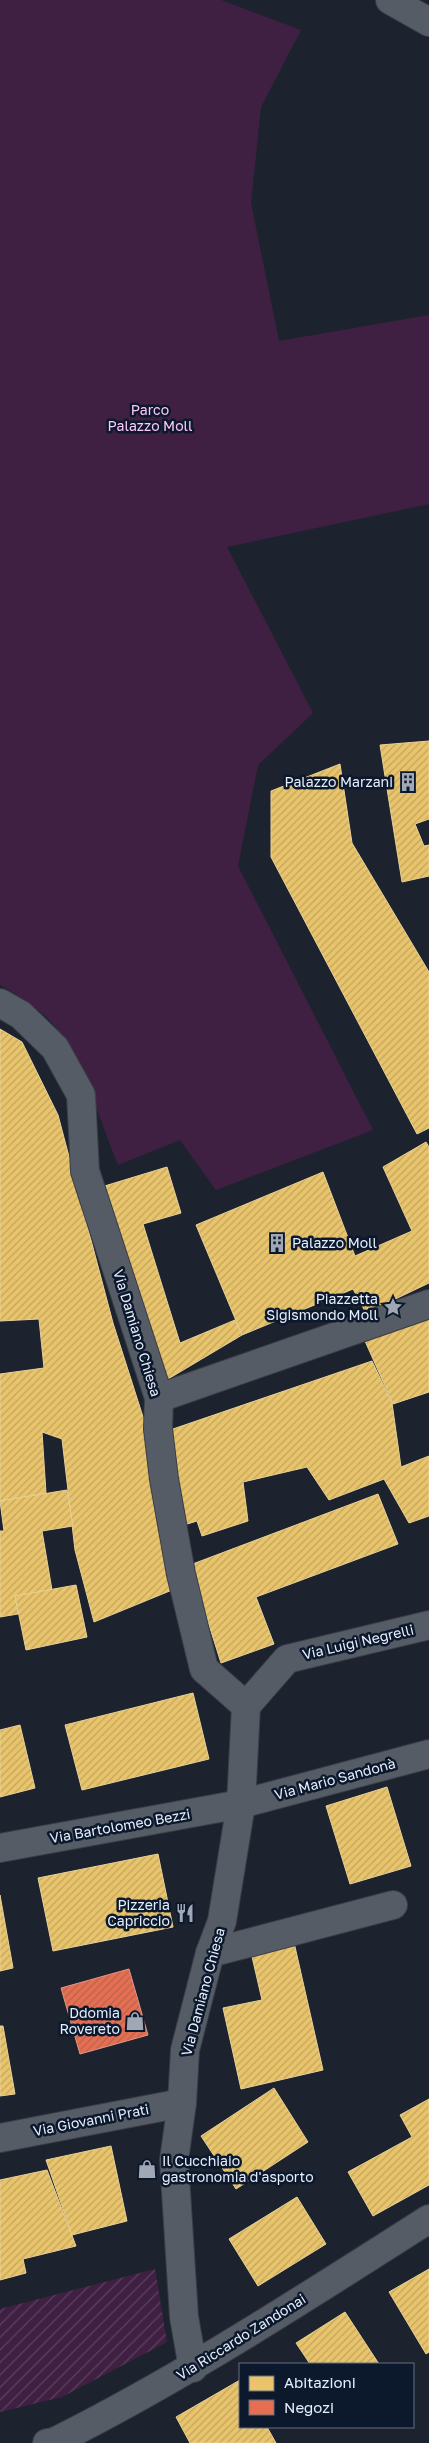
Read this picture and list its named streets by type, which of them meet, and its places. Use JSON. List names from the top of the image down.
{
  "streets": {
    "street": [
      "Via Damiano Chiesa",
      "Via Luigi Negrelli",
      "Via Mario Sandonà",
      "Via Bartolomeo Bezzi",
      "Via Giovanni Prati",
      "Via Riccardo Zandonai"
    ]
  },
  "crossings": [
    ["Via Damiano Chiesa", "Via Luigi Negrelli"],
    ["Via Damiano Chiesa", "Via Mario Sandonà"],
    ["Via Damiano Chiesa", "Via Bartolomeo Bezzi"],
    ["Via Damiano Chiesa", "Via Giovanni Prati"],
    ["Via Damiano Chiesa", "Via Riccardo Zandonai"],
    ["Via Mario Sandonà", "Via Bartolomeo Bezzi"]
  ],
  "parks": ["Parco Palazzo Moll"],
  "places": {
    "building": ["Palazzo Marzani", "Palazzo Moll"],
    "place": ["Piazzetta Sigismondo Moll"],
    "restaurant": ["Pizzeria Capriccio"],
    "shop": ["Ddomia Rovereto", "Il Cucchiaio gastronomia d'asporto"]
  },
  "legend": ["Abitazioni", "Negozi"]
}
